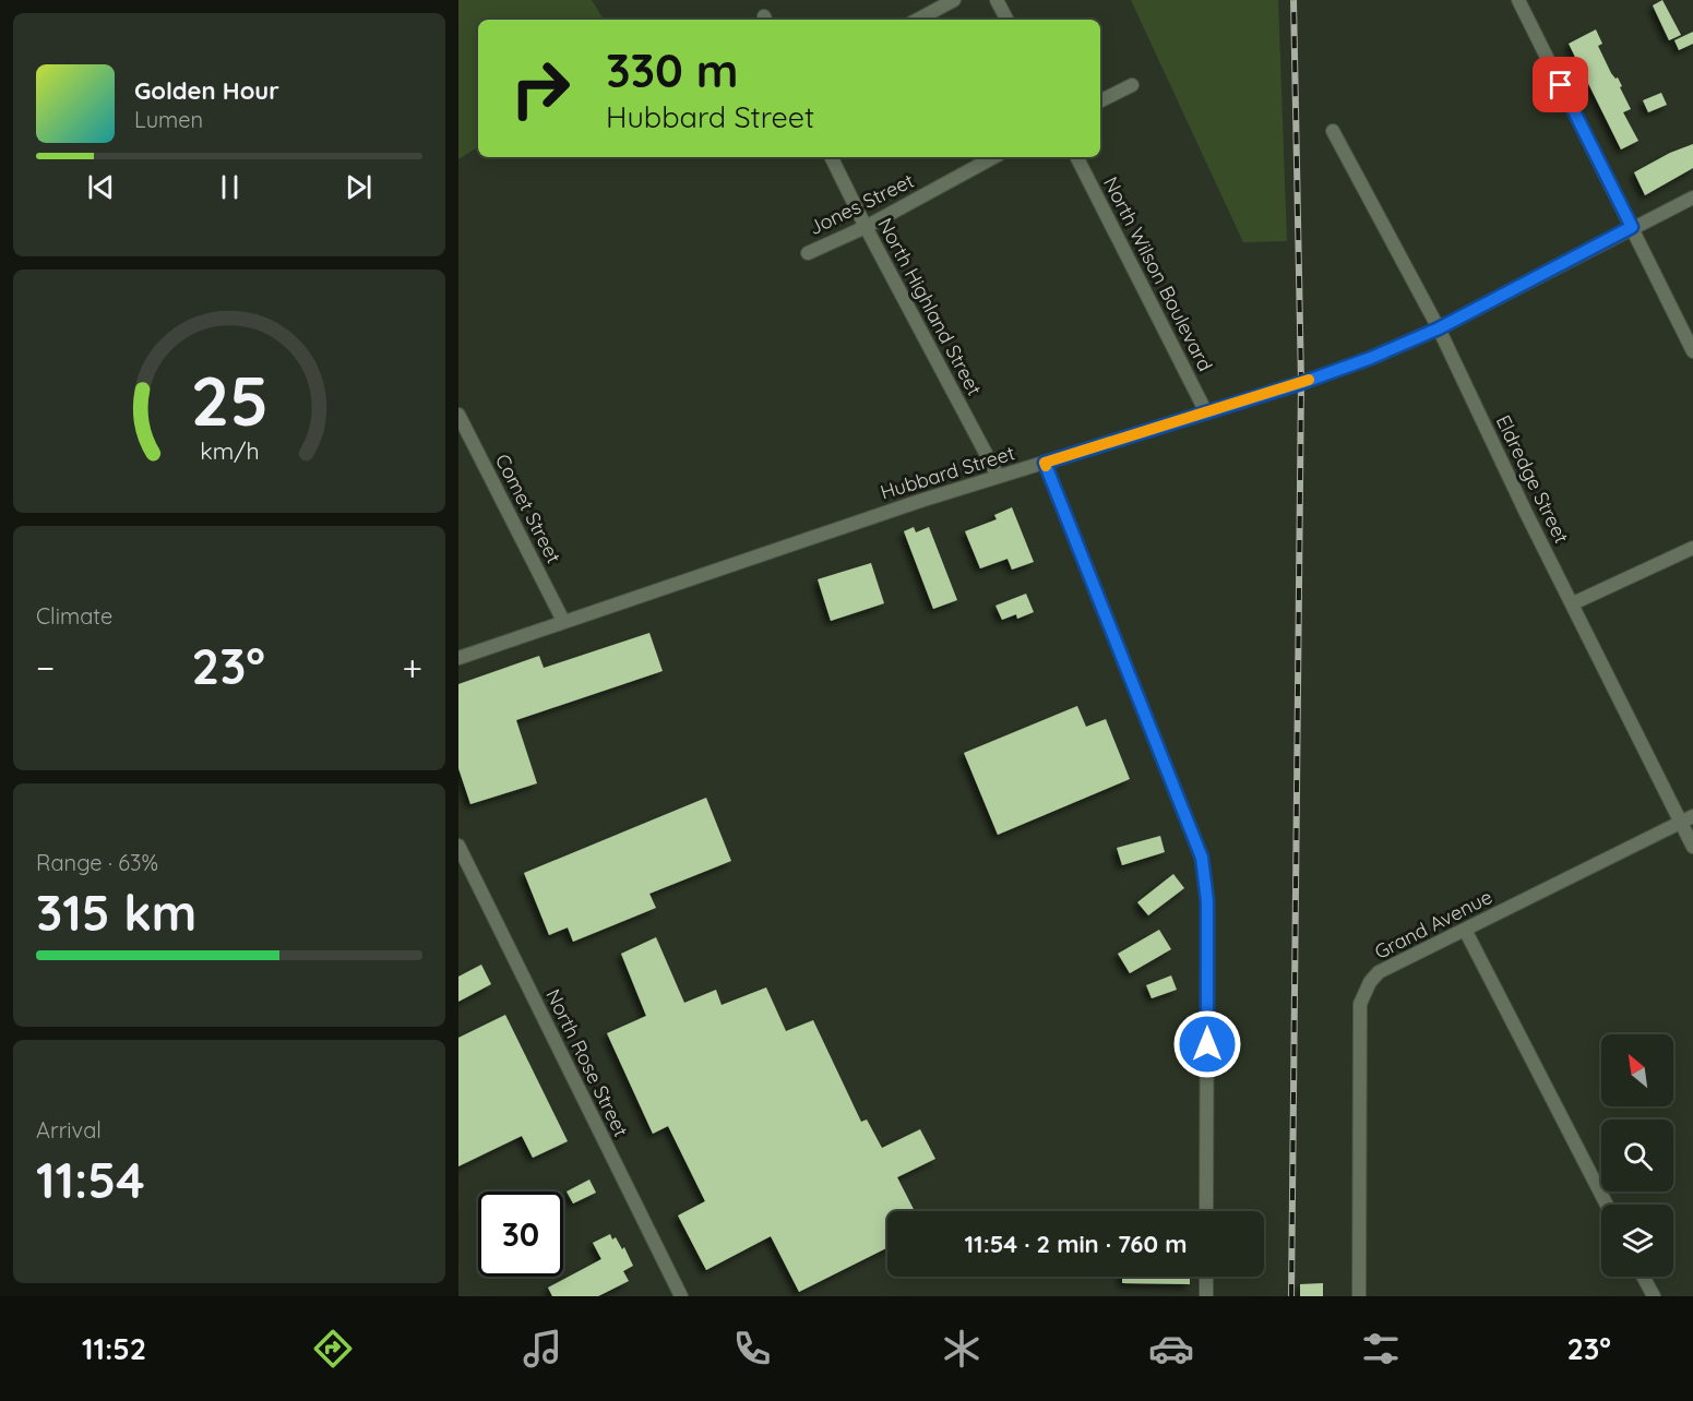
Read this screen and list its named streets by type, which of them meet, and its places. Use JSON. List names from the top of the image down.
{
  "streets": {
    "street": [
      "Jones Street",
      "North Wilson Boulevard",
      "North Highland Street",
      "Hubbard Street",
      "Eldredge Street",
      "Comet Street",
      "Grand Avenue",
      "North Rose Street"
    ]
  },
  "crossings": [
    ["Jones Street", "North Highland Street"],
    ["North Wilson Boulevard", "Hubbard Street"],
    ["North Highland Street", "Hubbard Street"],
    ["Hubbard Street", "Eldredge Street"],
    ["Hubbard Street", "Comet Street"],
    ["Eldredge Street", "Grand Avenue"]
  ],
  "north": "top left",
  "page": {
    "turn": ["330 m", "Hubbard Street"],
    "song": ["Golden Hour", "Lumen"],
    "tile": [
      "Climate",
      ["Range · 63%", "315 km"],
      ["Arrival", "11:54"]
    ],
    "heat": ["−", "23°", "+"],
    "limit": "30",
    "trip": "11:54 · 2 min · 760 m",
    "tabs": ["11:52", "23°"],
    "gauge": ["25", "km/h"]
  }
}
